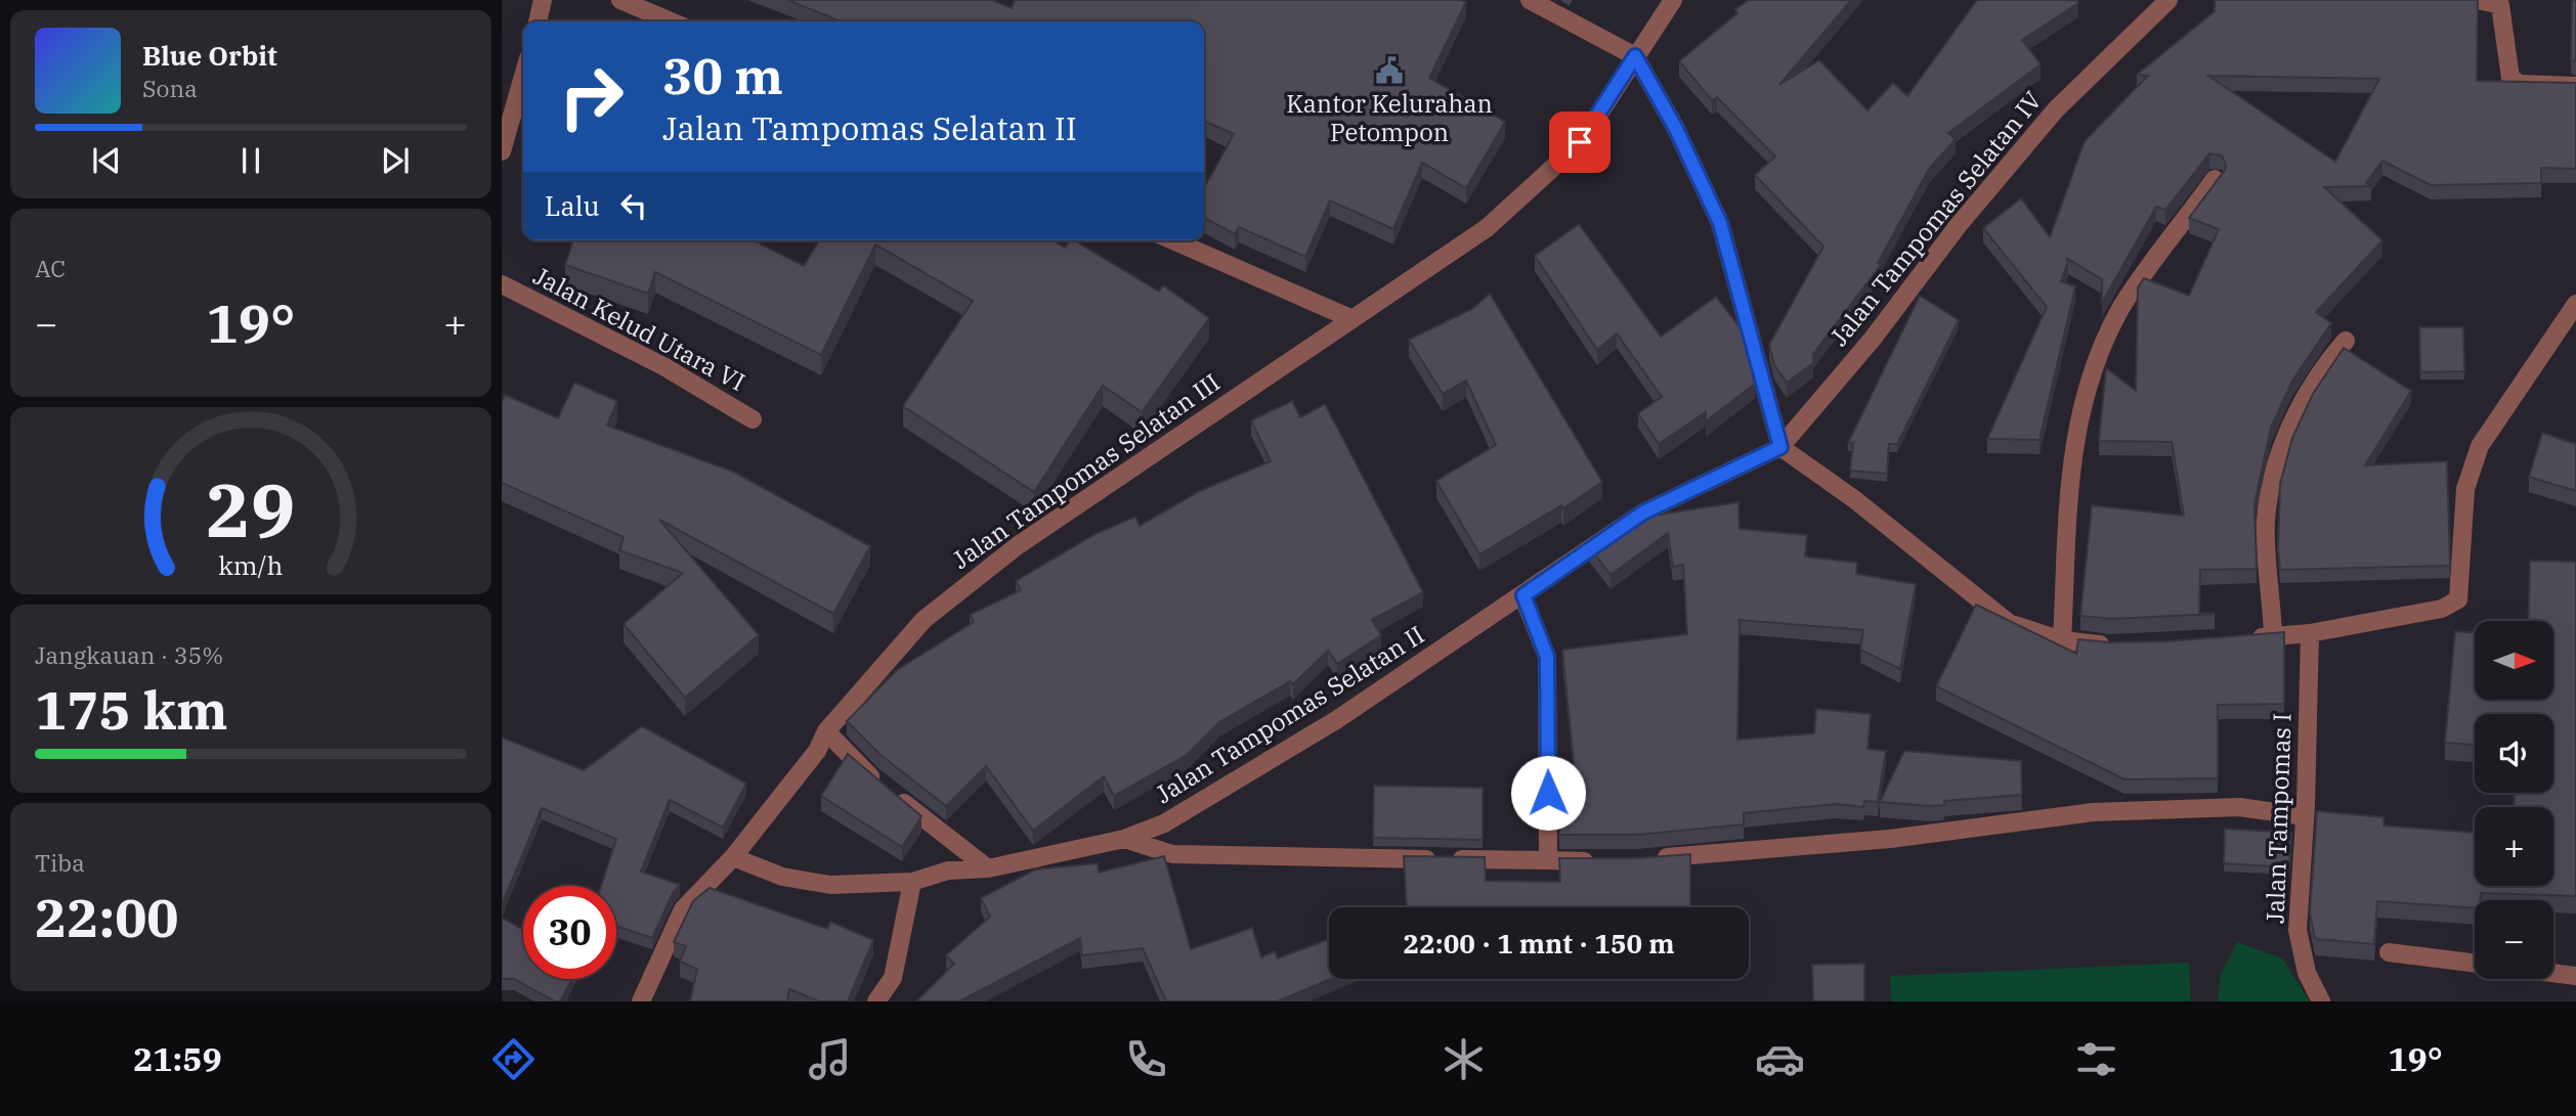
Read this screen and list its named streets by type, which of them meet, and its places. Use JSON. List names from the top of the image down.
{
  "streets": {
    "street": [
      "Jalan Tampomas Selatan IV",
      "Jalan Kelud Utara VI",
      "Jalan Tampomas Selatan III",
      "Jalan Tampomas Selatan II",
      "Jalan Tampomas I"
    ]
  },
  "crossings": [
    ["Jalan Tampomas Selatan IV", "Jalan Tampomas Selatan II"],
    ["Jalan Tampomas Selatan III", "Jalan Tampomas Selatan II"]
  ],
  "places": {
    "public building": ["Kantor Kelurahan Petompon"]
  },
  "north": "right",
  "page": {
    "turn": ["30 m", "Jalan Tampomas Selatan II"],
    "song": ["Blue Orbit", "Sona"],
    "then": "Lalu",
    "tile": [
      "AC",
      ["Jangkauan · 35%", "175 km"],
      ["Tiba", "22:00"]
    ],
    "heat": ["−", "19°", "+"],
    "map_buttons": ["+", "−"],
    "limit": "30",
    "trip": "22:00 · 1 mnt · 150 m",
    "tabs": ["21:59", "19°"],
    "gauge": ["29", "km/h"]
  }
}
